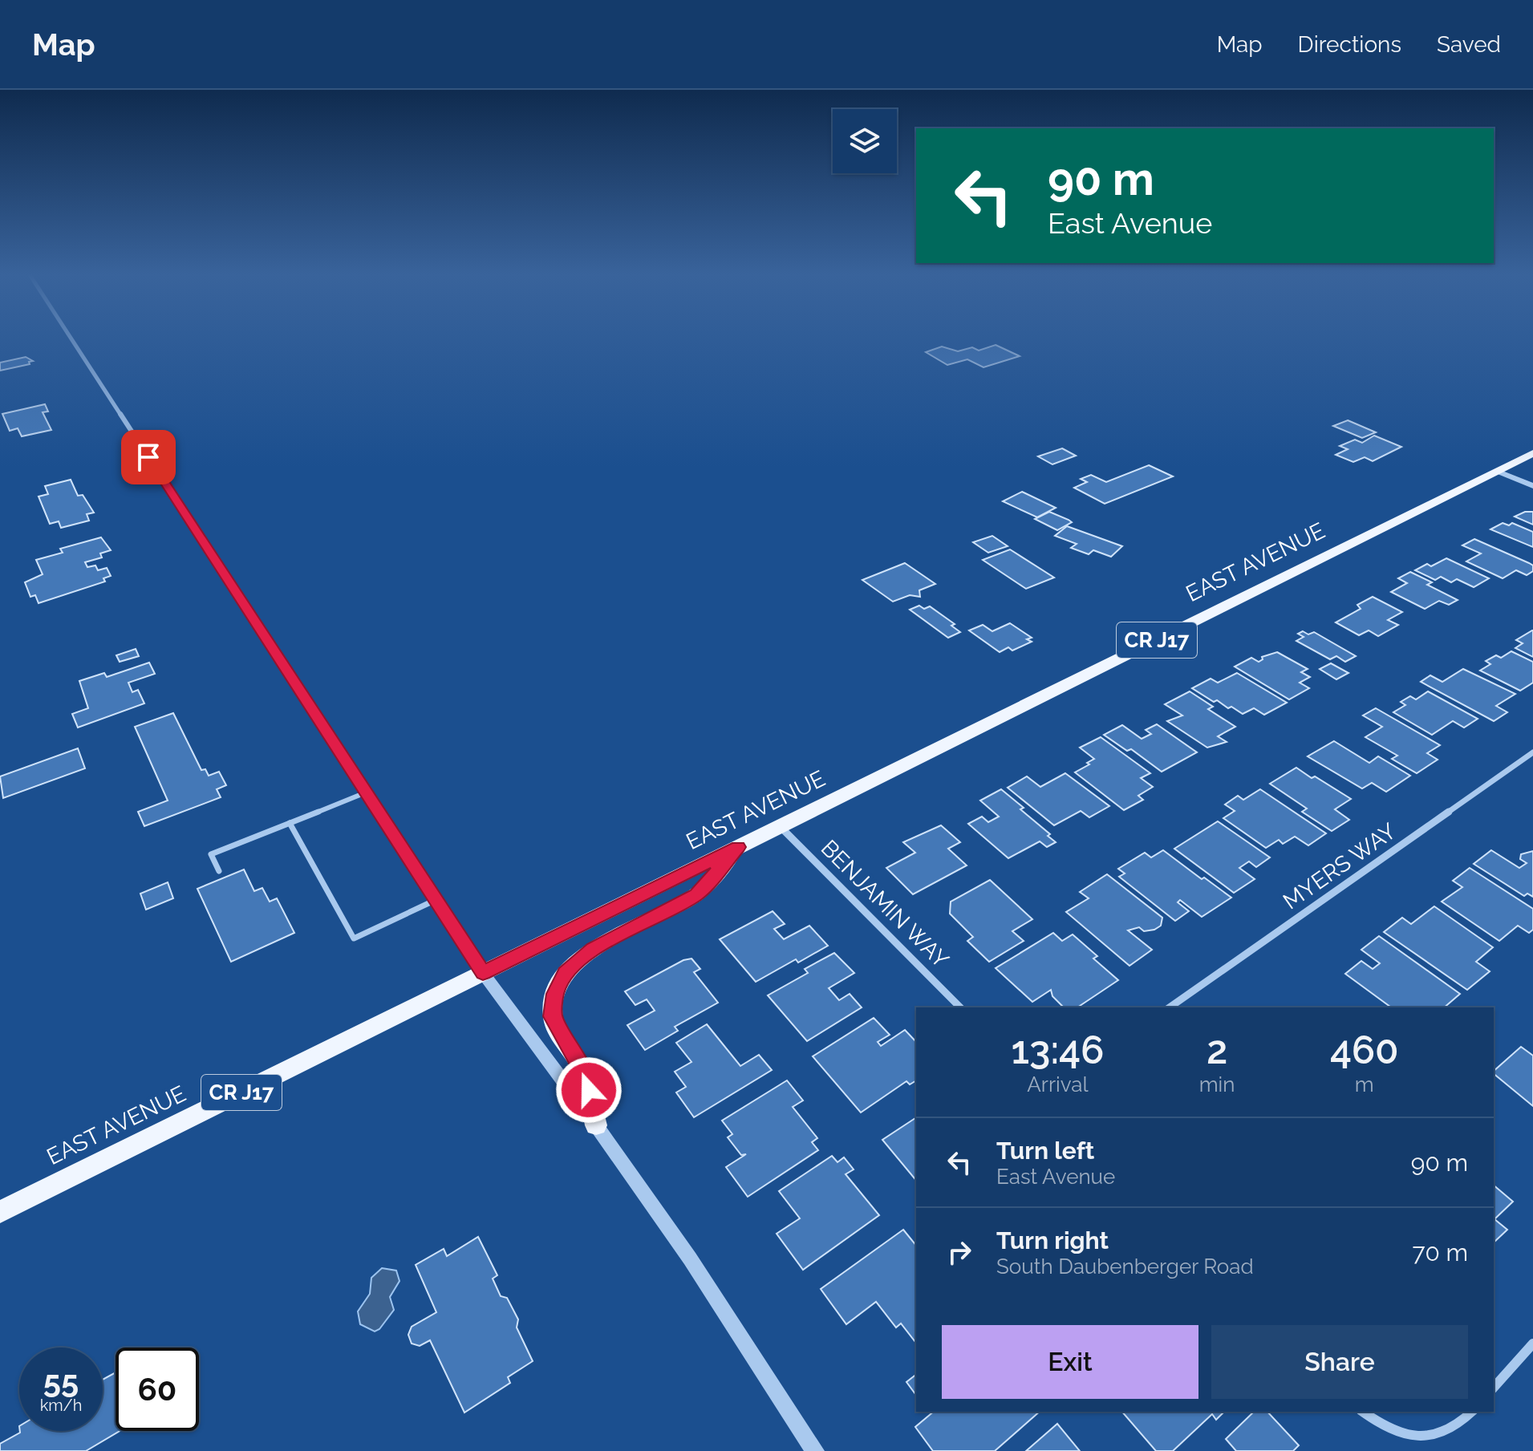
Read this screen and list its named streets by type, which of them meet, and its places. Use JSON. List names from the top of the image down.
{
  "streets": {
    "main road": ["EAST AVENUE", "CR J17"],
    "street": ["MYERS WAY", "BENJAMIN WAY"]
  },
  "crossings": [
    ["EAST AVENUE", "BENJAMIN WAY"]
  ],
  "page": {
    "header": "Map",
    "nav": ["Map", "Directions", "Saved"],
    "turn": ["90 m", "East Avenue"],
    "eta": [
      "13:46",
      "Arrival",
      "2",
      "min",
      "460",
      "m"
    ],
    "list": [
      {
        "name": "Turn left",
        "note": "East Avenue",
        "value": "90 m"
      },
      {
        "name": "Turn right",
        "note": "South Daubenberger Road",
        "value": "70 m"
      }
    ],
    "buttons": ["Exit", "Share"],
    "speed": "55 km/h",
    "limit": "60"
  }
}
